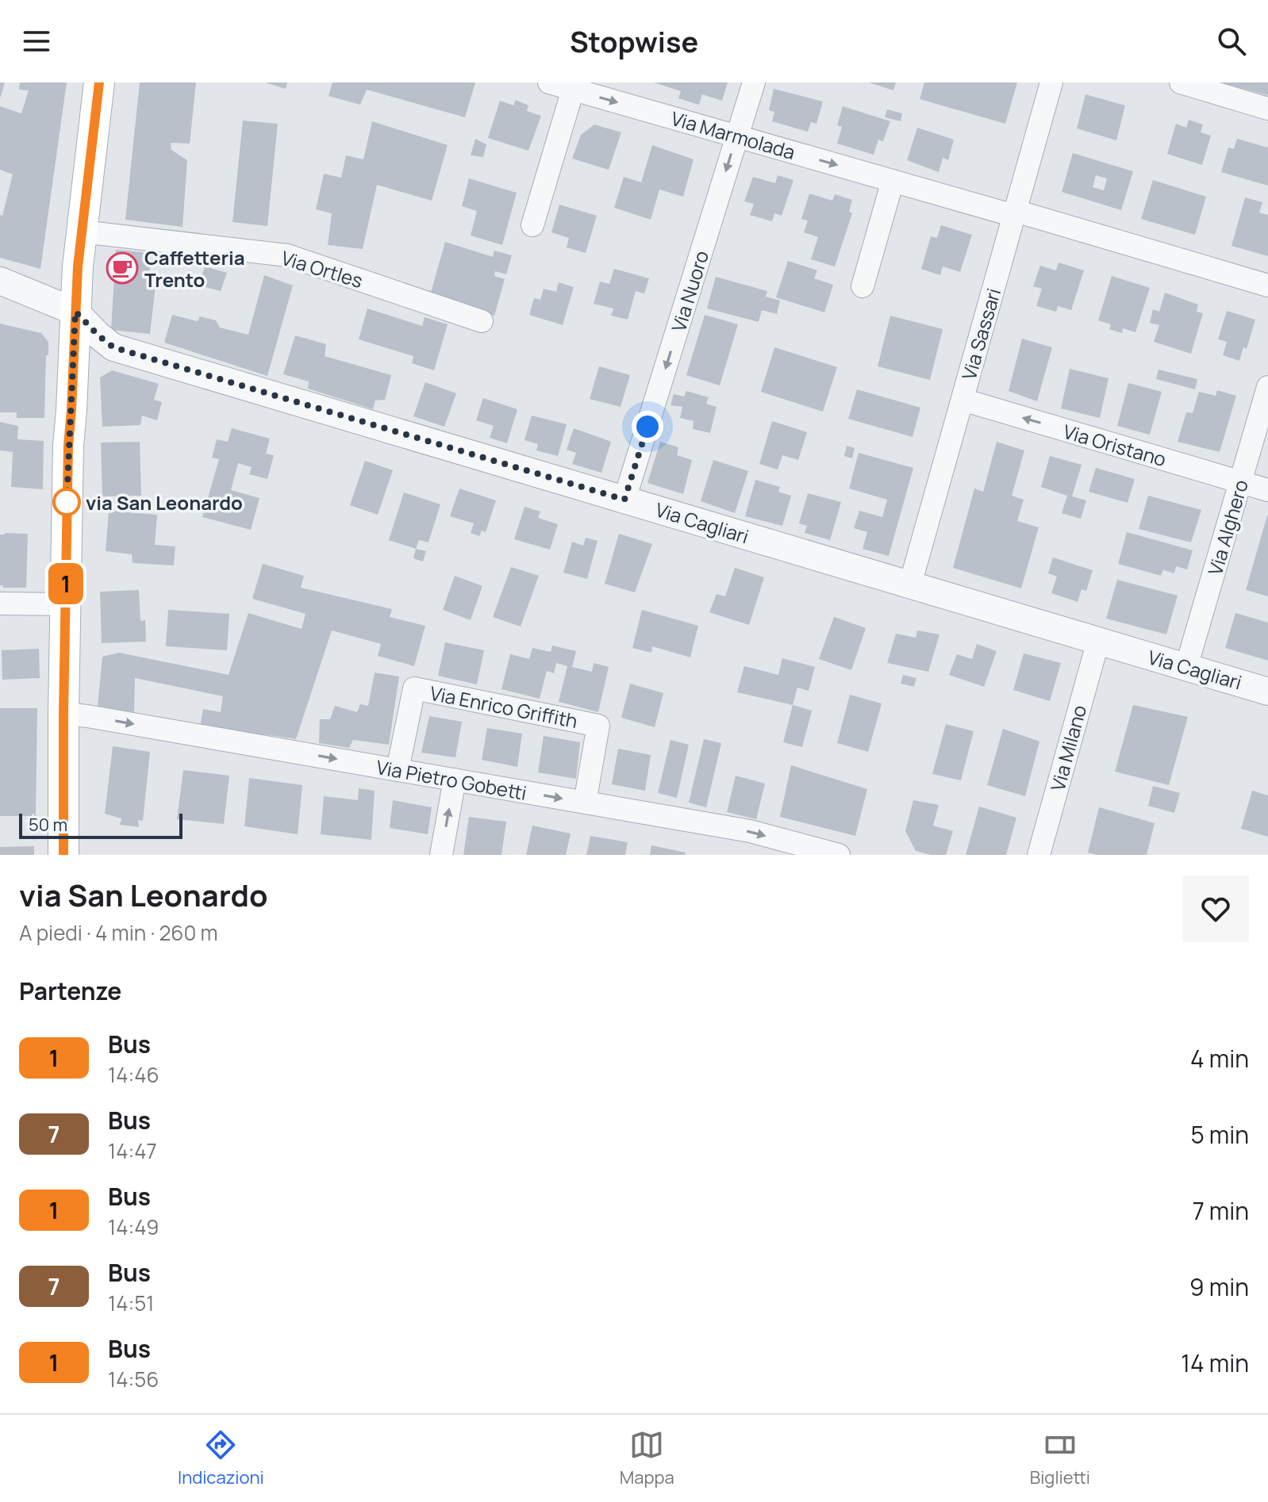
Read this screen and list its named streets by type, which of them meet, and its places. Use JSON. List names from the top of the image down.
{
  "streets": {
    "street": [
      "Via Marmolada",
      "Via Ortles",
      "Via Nuoro",
      "Via Sassari",
      "Via Oristano",
      "Via Cagliari",
      "Via Alghero",
      "Via Enrico Griffith",
      "Via Milano",
      "Via Pietro Gobetti"
    ]
  },
  "crossings": [
    ["Via Marmolada", "Via Nuoro"],
    ["Via Marmolada", "Via Sassari"],
    ["Via Nuoro", "Via Cagliari"],
    ["Via Sassari", "Via Oristano"],
    ["Via Sassari", "Via Cagliari"],
    ["Via Oristano", "Via Alghero"],
    ["Via Cagliari", "Via Alghero"],
    ["Via Cagliari", "Via Milano"],
    ["Via Enrico Griffith", "Via Pietro Gobetti"]
  ],
  "one_way": ["Via Marmolada", "Via Oristano", "Via Pietro Gobetti"],
  "places": {
    "cafe": ["Caffetteria Trento"],
    "other": ["via San Leonardo"]
  },
  "lines": ["bus line 1"],
  "scale_bar": "50 m",
  "page": {
    "header": "Stopwise",
    "on_map": "1",
    "scale": "50 m",
    "heading": [
      ["via San Leonardo", "A piedi · 4 min · 260 m"],
      "Partenze"
    ],
    "list": [
      {
        "mark": "1",
        "name": "Bus",
        "note": "14:46",
        "value": "4 min"
      },
      {
        "mark": "7",
        "name": "Bus",
        "note": "14:47",
        "value": "5 min"
      },
      {
        "mark": "1",
        "name": "Bus",
        "note": "14:49",
        "value": "7 min"
      },
      {
        "mark": "7",
        "name": "Bus",
        "note": "14:51",
        "value": "9 min"
      },
      {
        "mark": "1",
        "name": "Bus",
        "note": "14:56",
        "value": "14 min"
      }
    ],
    "tabs": ["Indicazioni", "Mappa", "Biglietti"]
  }
}
